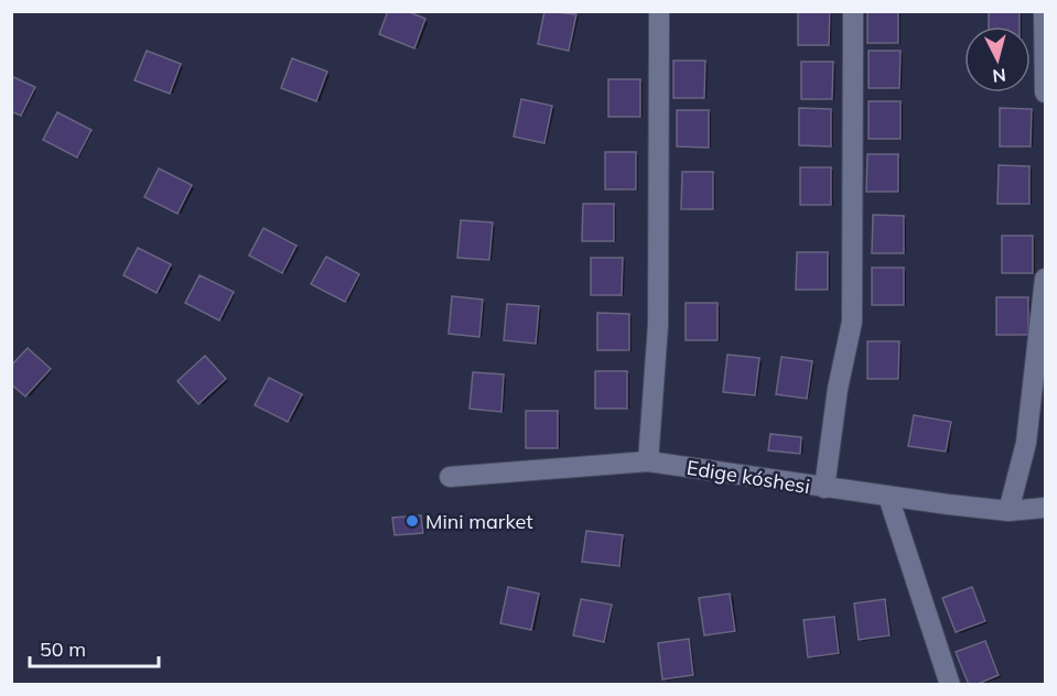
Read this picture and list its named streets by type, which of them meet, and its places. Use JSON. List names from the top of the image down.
{
  "streets": {
    "street": ["Edige kóshesi"]
  },
  "places": ["Mini market"],
  "scale_bar": "50 m",
  "north": "bottom"
}
